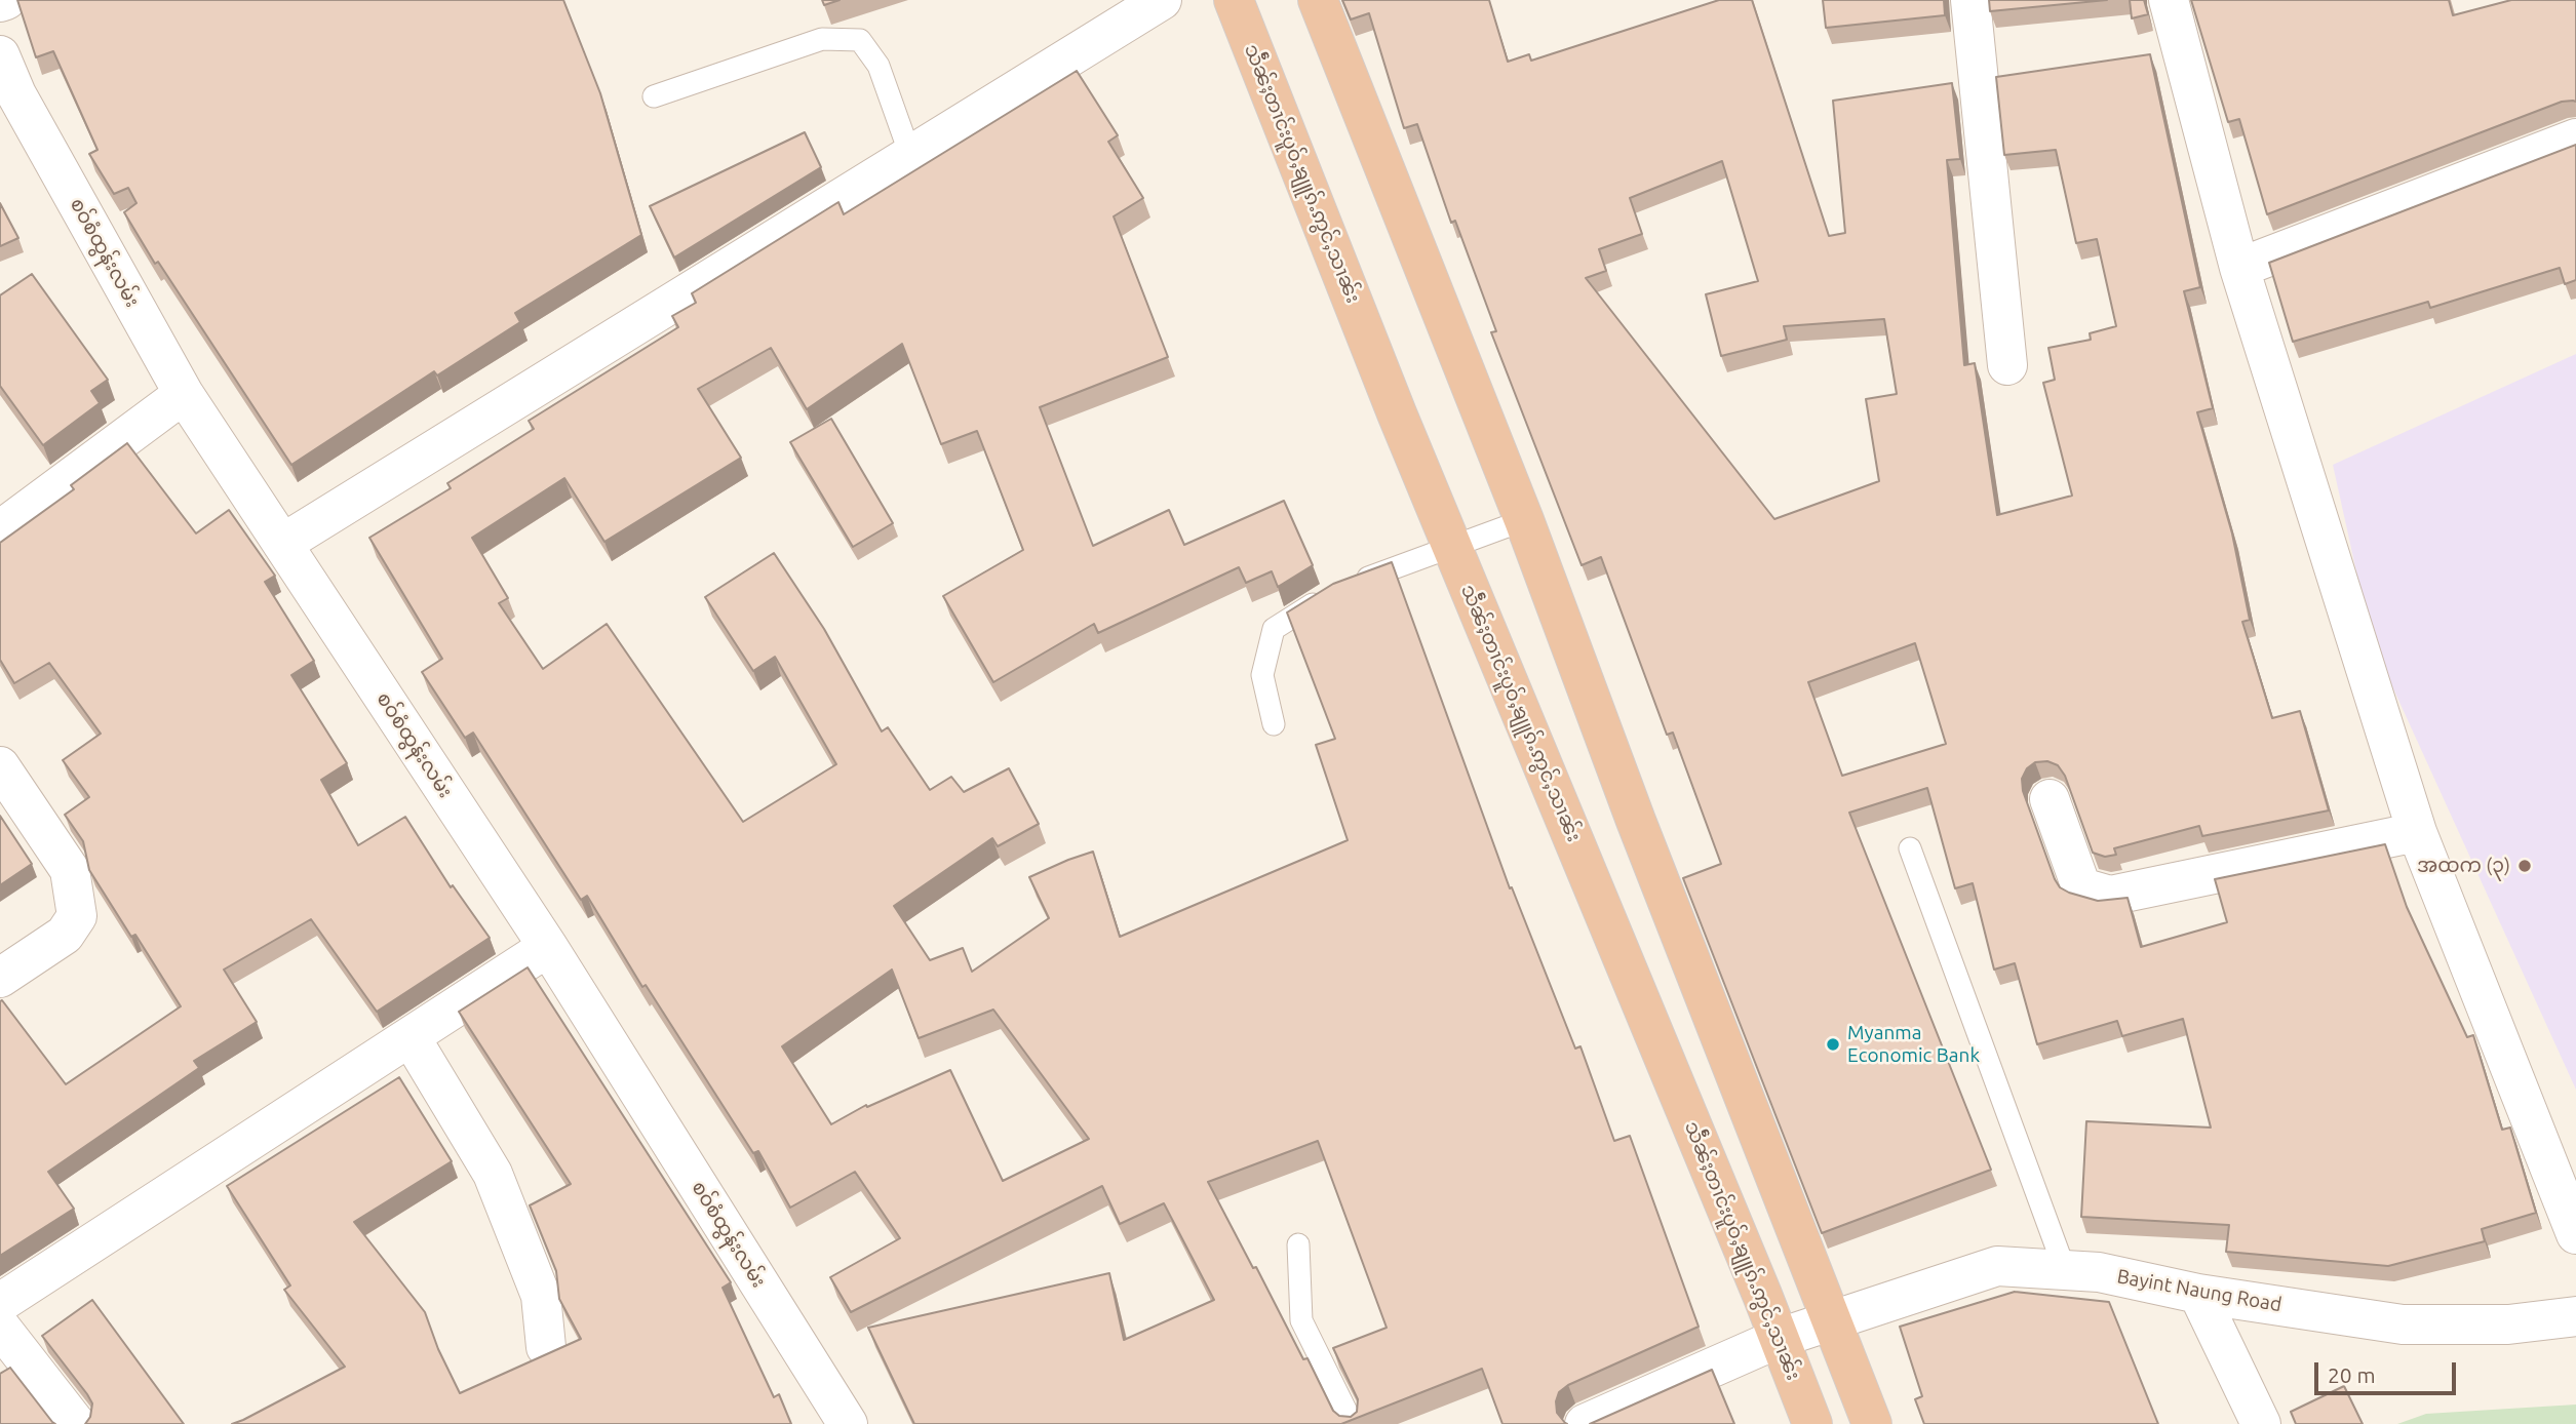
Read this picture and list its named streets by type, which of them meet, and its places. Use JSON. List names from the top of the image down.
{
  "streets": {
    "highway": ["သဵႅၼ်ႈတၢင်းပူဝ်ႇၶျူၵ်ႉဢွင်ႇသၢၼ်း"],
    "street": ["စဝ်စံထွန်းလမ်း", "Bayint Naung Road"]
  },
  "crossings": [
    ["သဵႅၼ်ႈတၢင်းပူဝ်ႇၶျူၵ်ႉဢွင်ႇသၢၼ်း", "Bayint Naung Road"]
  ],
  "places": ["အထက (၃)", "Myanma Economic Bank"],
  "scale_bar": "20 m"
}
